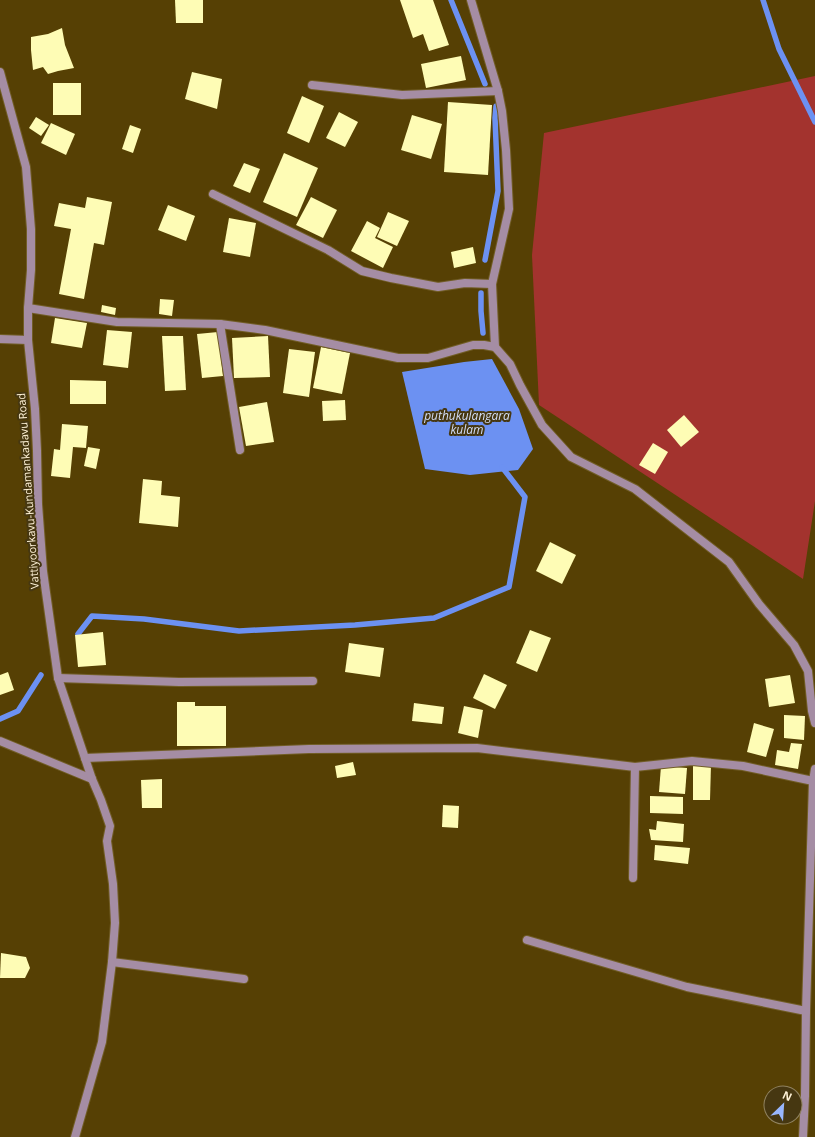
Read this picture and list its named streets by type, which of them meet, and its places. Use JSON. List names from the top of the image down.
{
  "streets": {
    "street": ["Vattiyoorkavu-Kundamankadavu Road"]
  },
  "water": ["puthukulangara kulam"],
  "north": "top right"
}
